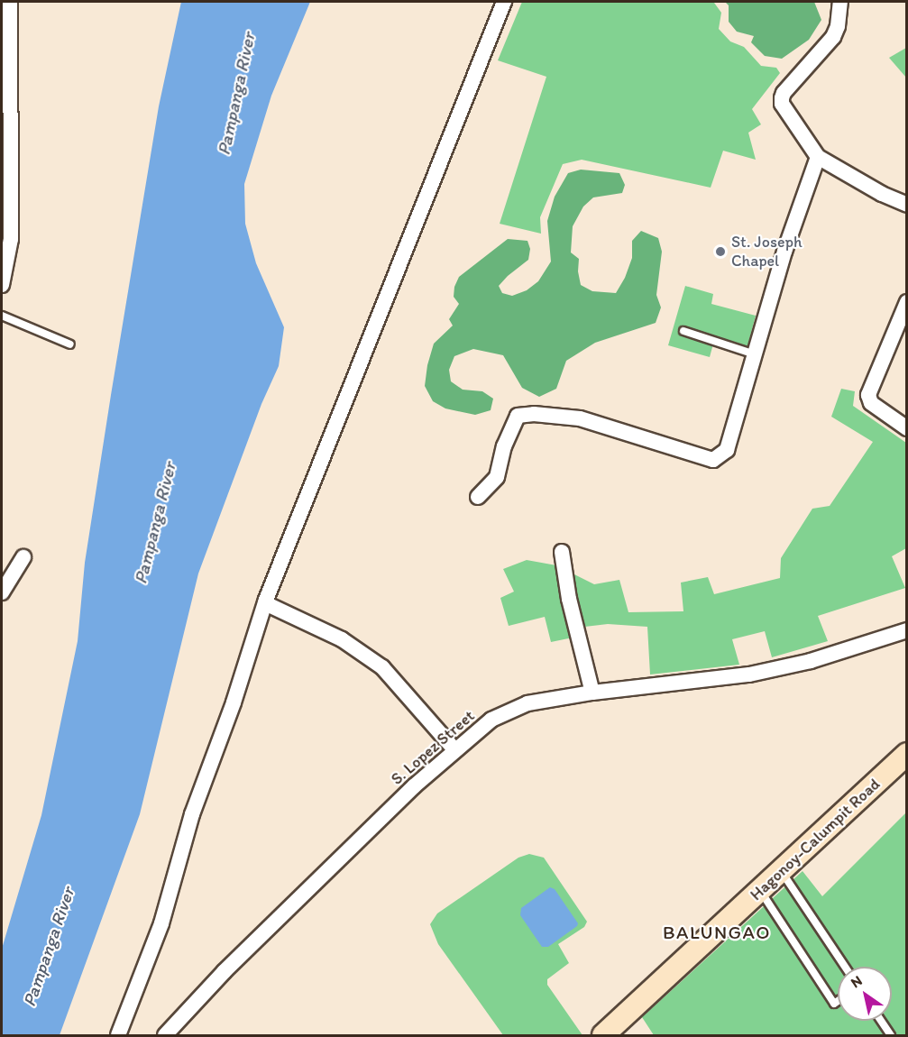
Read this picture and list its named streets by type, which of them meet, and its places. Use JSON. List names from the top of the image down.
{
  "streets": {
    "main road": ["Hagonoy-Calumpit Road"],
    "street": ["S. Lopez Street"]
  },
  "districts": ["BALUNGAO"],
  "water": ["Pampanga River"],
  "places": ["St. Joseph Chapel"],
  "north": "top left"
}
